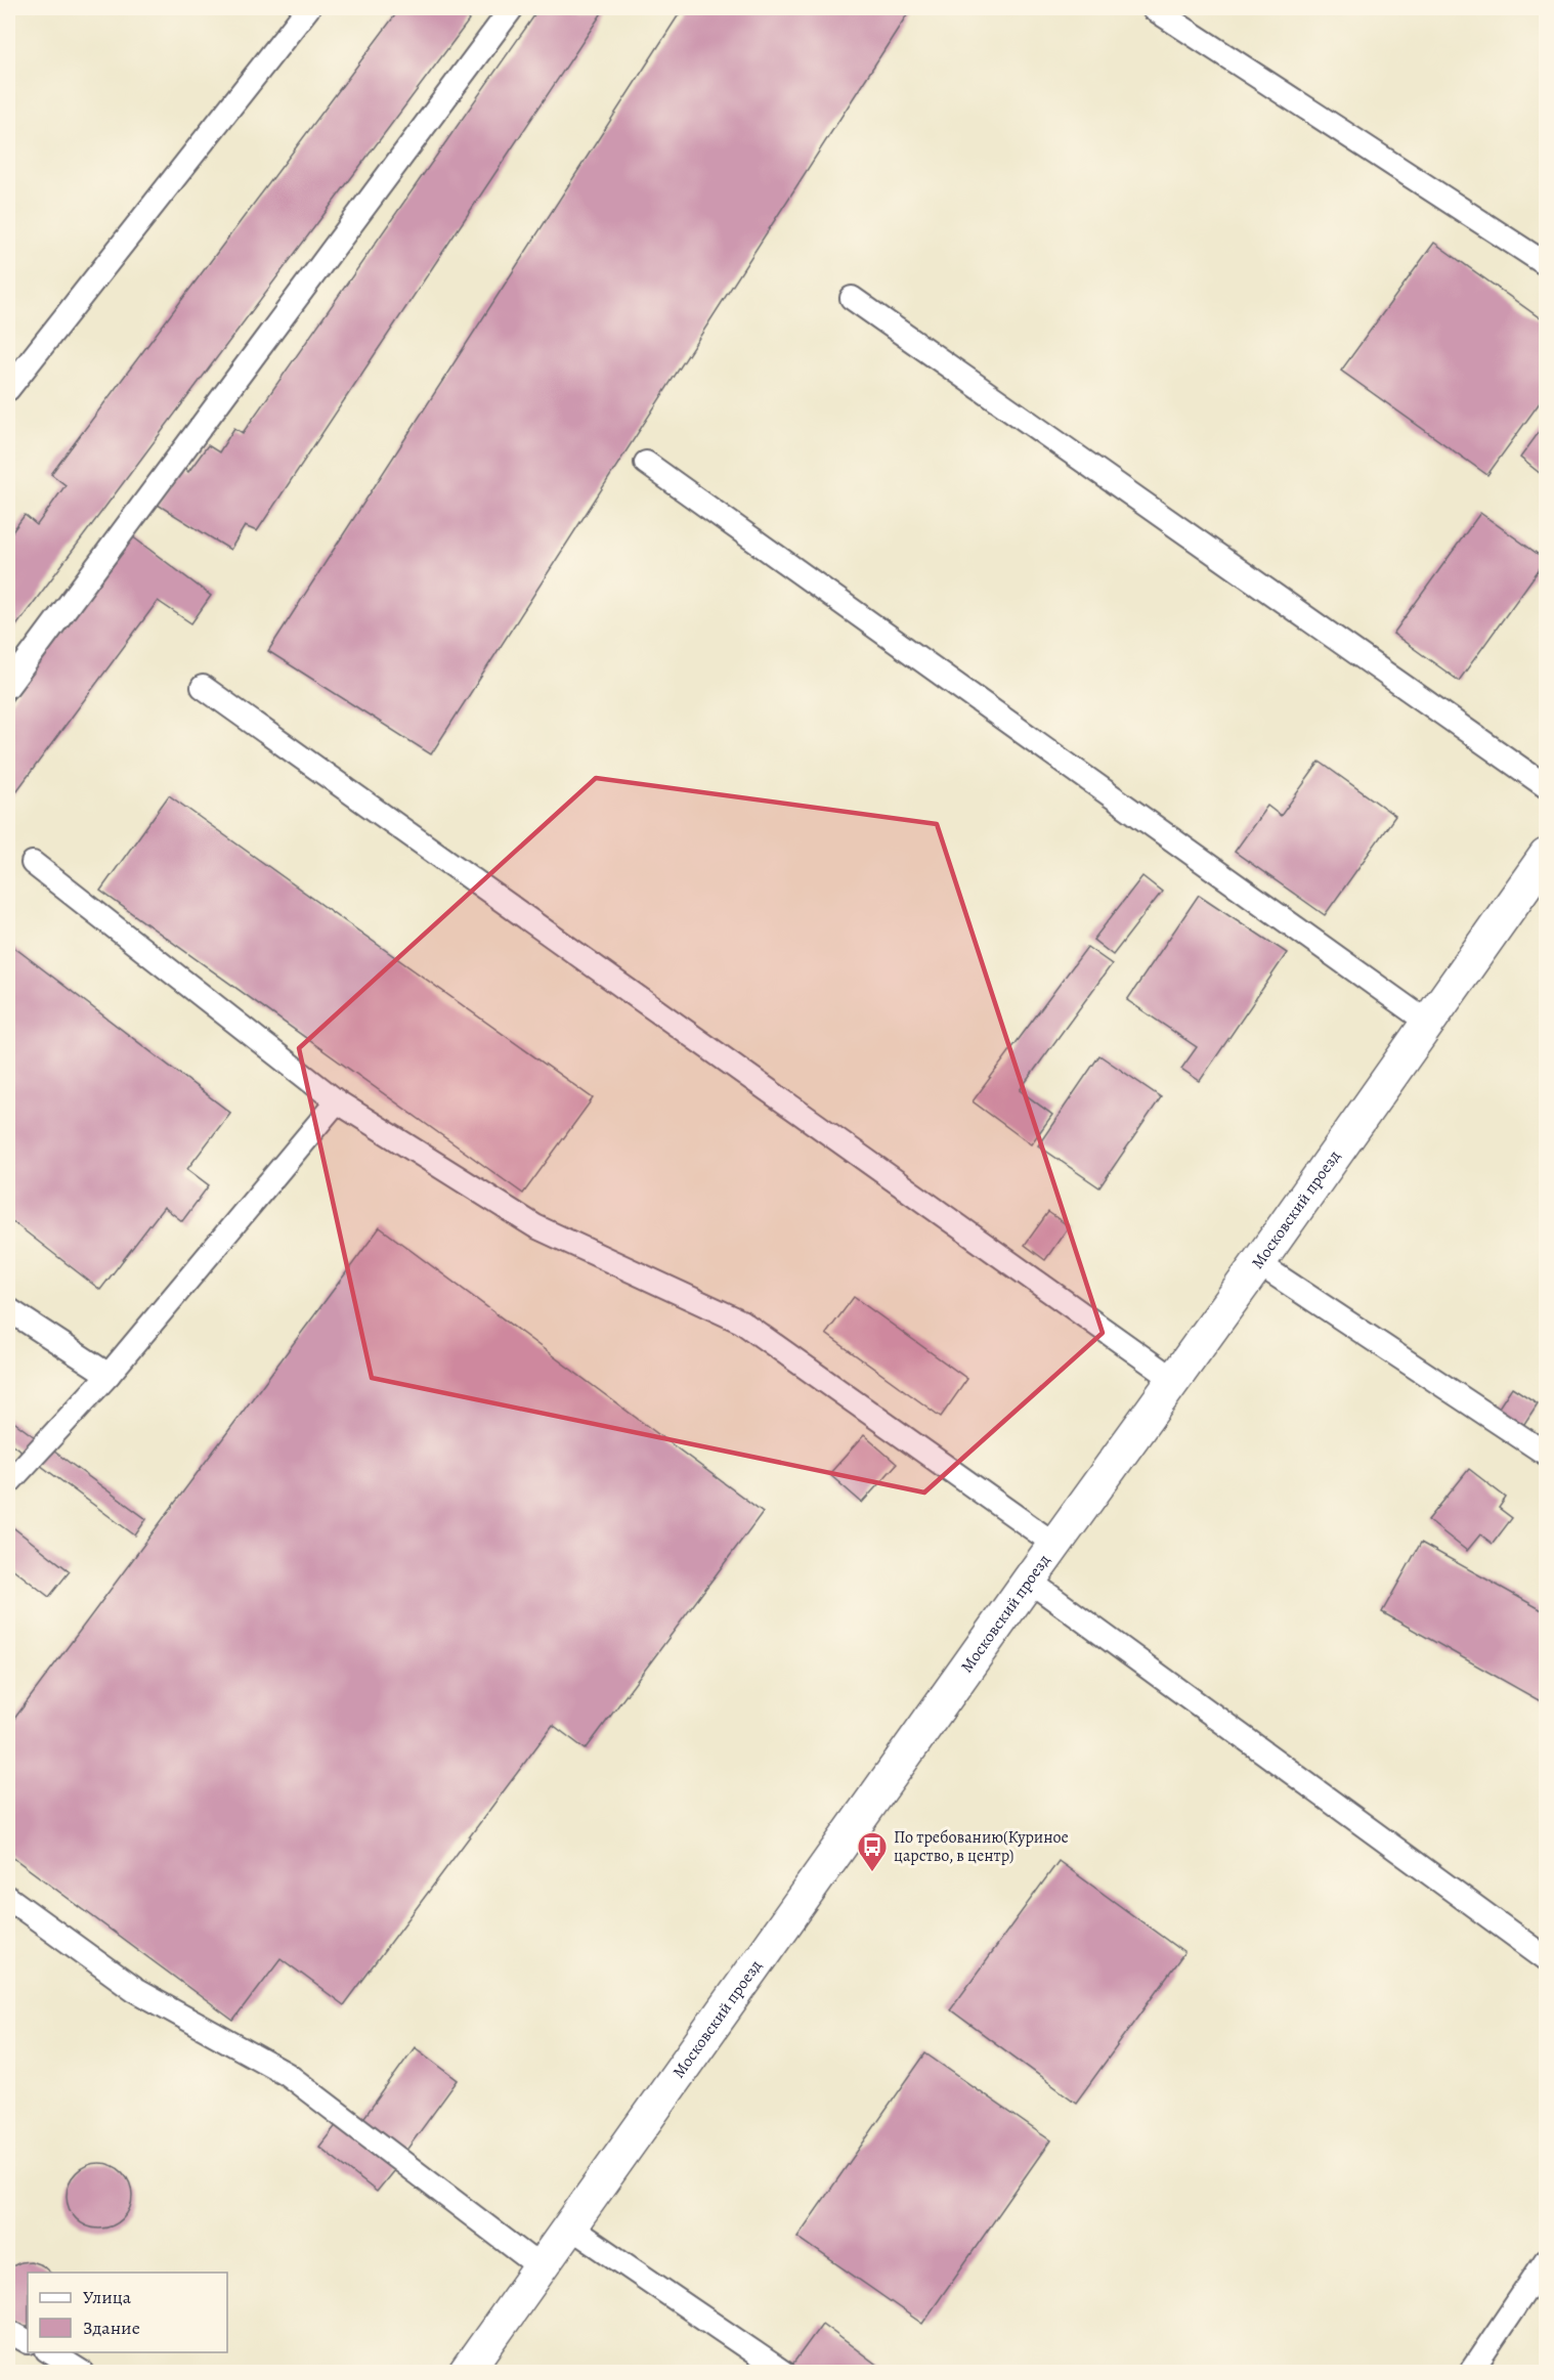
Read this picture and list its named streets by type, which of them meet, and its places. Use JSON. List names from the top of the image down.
{
  "streets": {
    "street": ["Московский проезд"]
  },
  "places": {
    "bus stop": ["По требованию(Куриное царство, в центр)"]
  },
  "legend": ["Улица", "Здание"]
}
